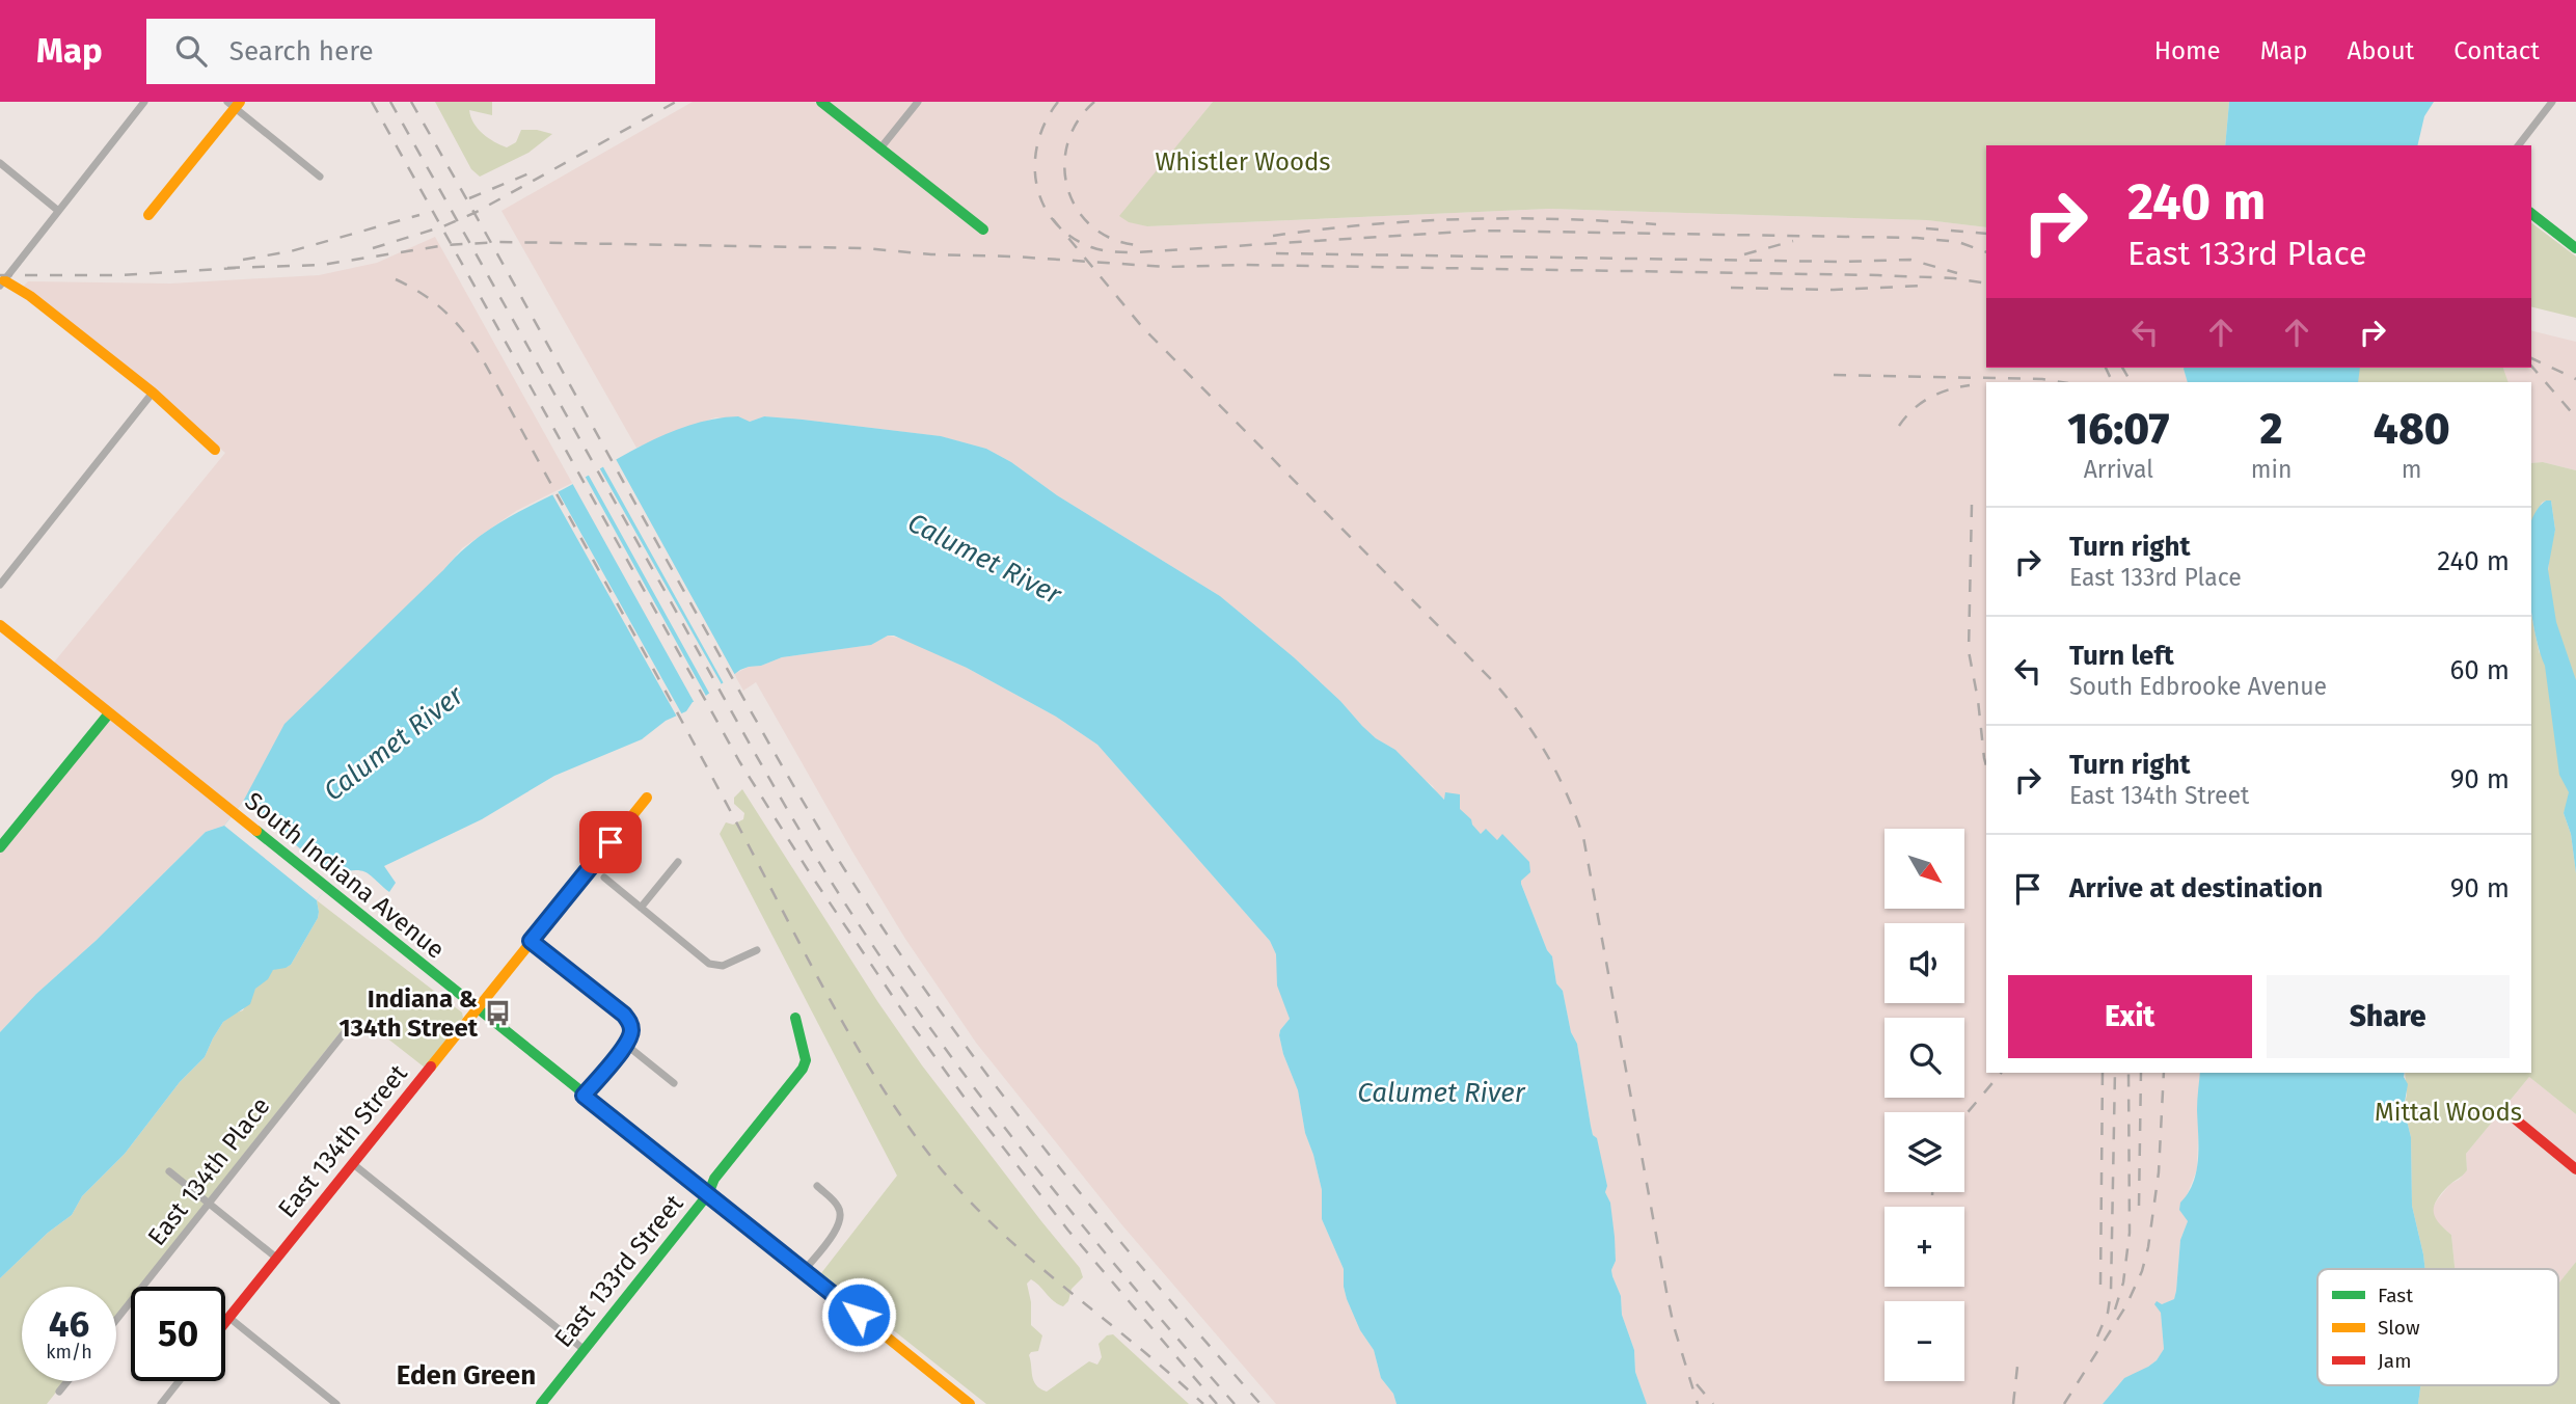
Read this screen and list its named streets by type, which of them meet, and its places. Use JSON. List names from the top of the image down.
{
  "streets": {
    "street": [
      "South Indiana Avenue",
      "East 134th Street",
      "East 134th Place",
      "East 133rd Street"
    ]
  },
  "crossings": [
    ["South Indiana Avenue", "East 134th Street"],
    ["South Indiana Avenue", "East 133rd Street"]
  ],
  "districts": ["Eden Green"],
  "water": ["Calumet River"],
  "parks": ["Whistler Woods", "Mittal Woods"],
  "places": {
    "bus stop": ["Indiana & 134th Street"]
  },
  "legend": ["Fast", "Slow", "Jam"],
  "north": "bottom right",
  "page": {
    "header": "Map",
    "search": "Search here",
    "nav": [
      "Home",
      "Map",
      "About",
      "Contact"
    ],
    "turn": ["240 m", "East 133rd Place"],
    "eta": [
      "16:07",
      "Arrival",
      "2",
      "min",
      "480",
      "m"
    ],
    "list": [
      {
        "name": "Turn right",
        "note": "East 133rd Place",
        "value": "240 m"
      },
      {
        "name": "Turn left",
        "note": "South Edbrooke Avenue",
        "value": "60 m"
      },
      {
        "name": "Turn right",
        "note": "East 134th Street",
        "value": "90 m"
      },
      {
        "name": "Arrive at destination",
        "value": "90 m"
      }
    ],
    "map_buttons": ["+", "−"],
    "buttons": ["Exit", "Share"],
    "speed": "46 km/h",
    "limit": "50"
  }
}
